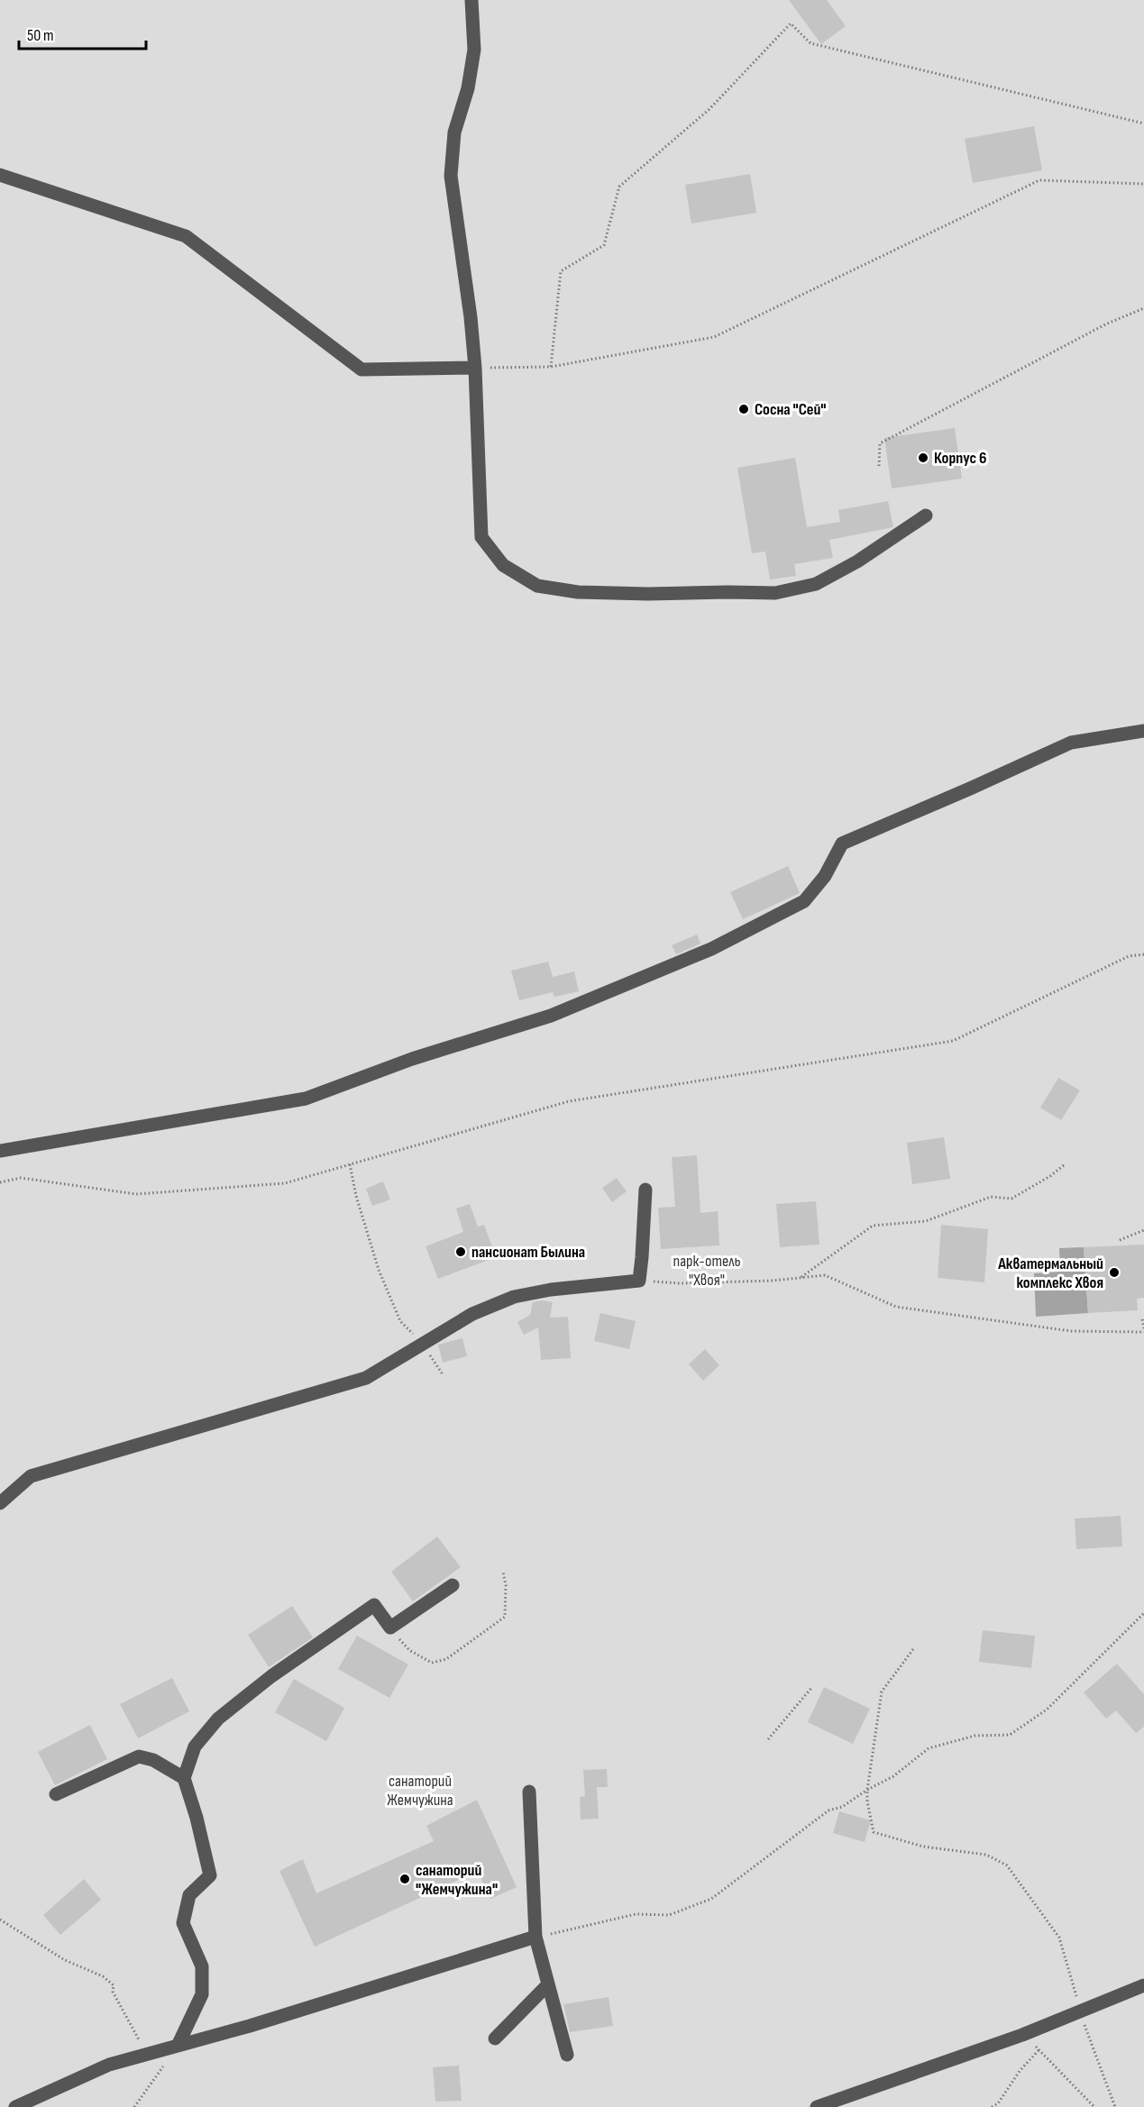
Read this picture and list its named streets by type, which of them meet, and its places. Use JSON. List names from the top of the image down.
{
  "parks": ["парк-отель \"Хвоя\"", "санаторий Жемчужина"],
  "places": [
    "Сосна \"Сей\"",
    "Корпус 6",
    "пансионат Былина",
    "Акватермальный комплекс Хвоя",
    "санаторий \"Жемчужина\""
  ],
  "scale_bar": "50 m"
}
